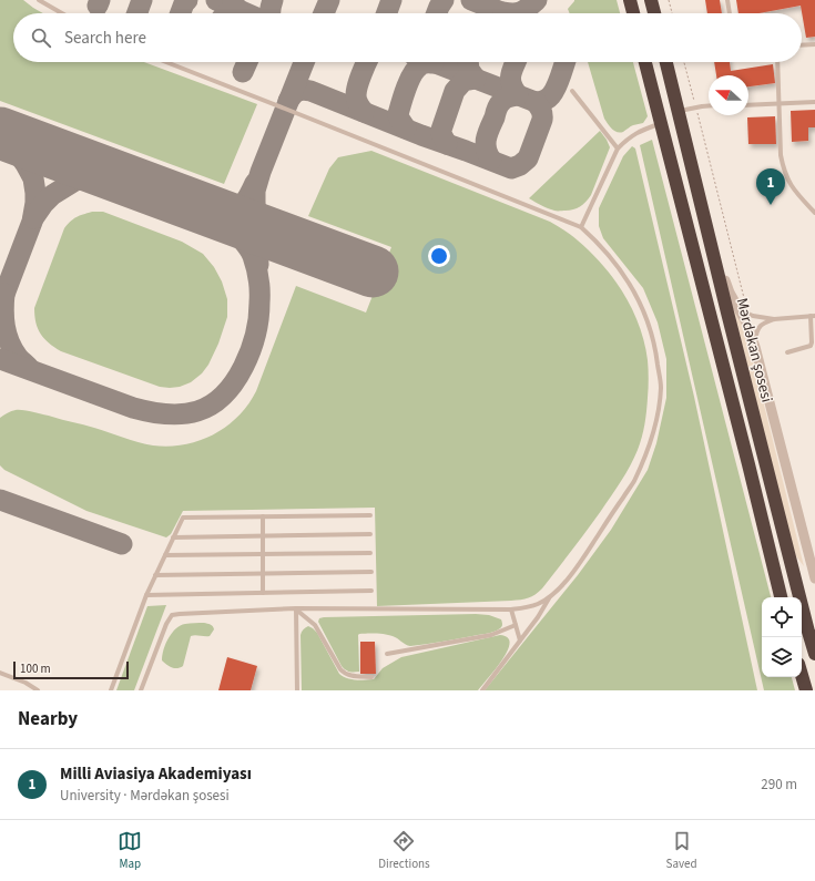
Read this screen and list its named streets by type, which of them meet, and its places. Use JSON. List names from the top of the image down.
{
  "streets": {
    "highway": ["Mərdəkan şosesi"]
  },
  "scale_bar": "100 m",
  "north": "left",
  "page": {
    "search": "Search here",
    "pins": "1",
    "scale": "100 m",
    "heading": "Nearby",
    "list": [
      {
        "mark": "1",
        "name": "Milli Aviasiya Akademiyası",
        "note": "University · Mərdəkan şosesi",
        "value": "290 m"
      }
    ],
    "nav": ["Map", "Directions", "Saved"]
  }
}
